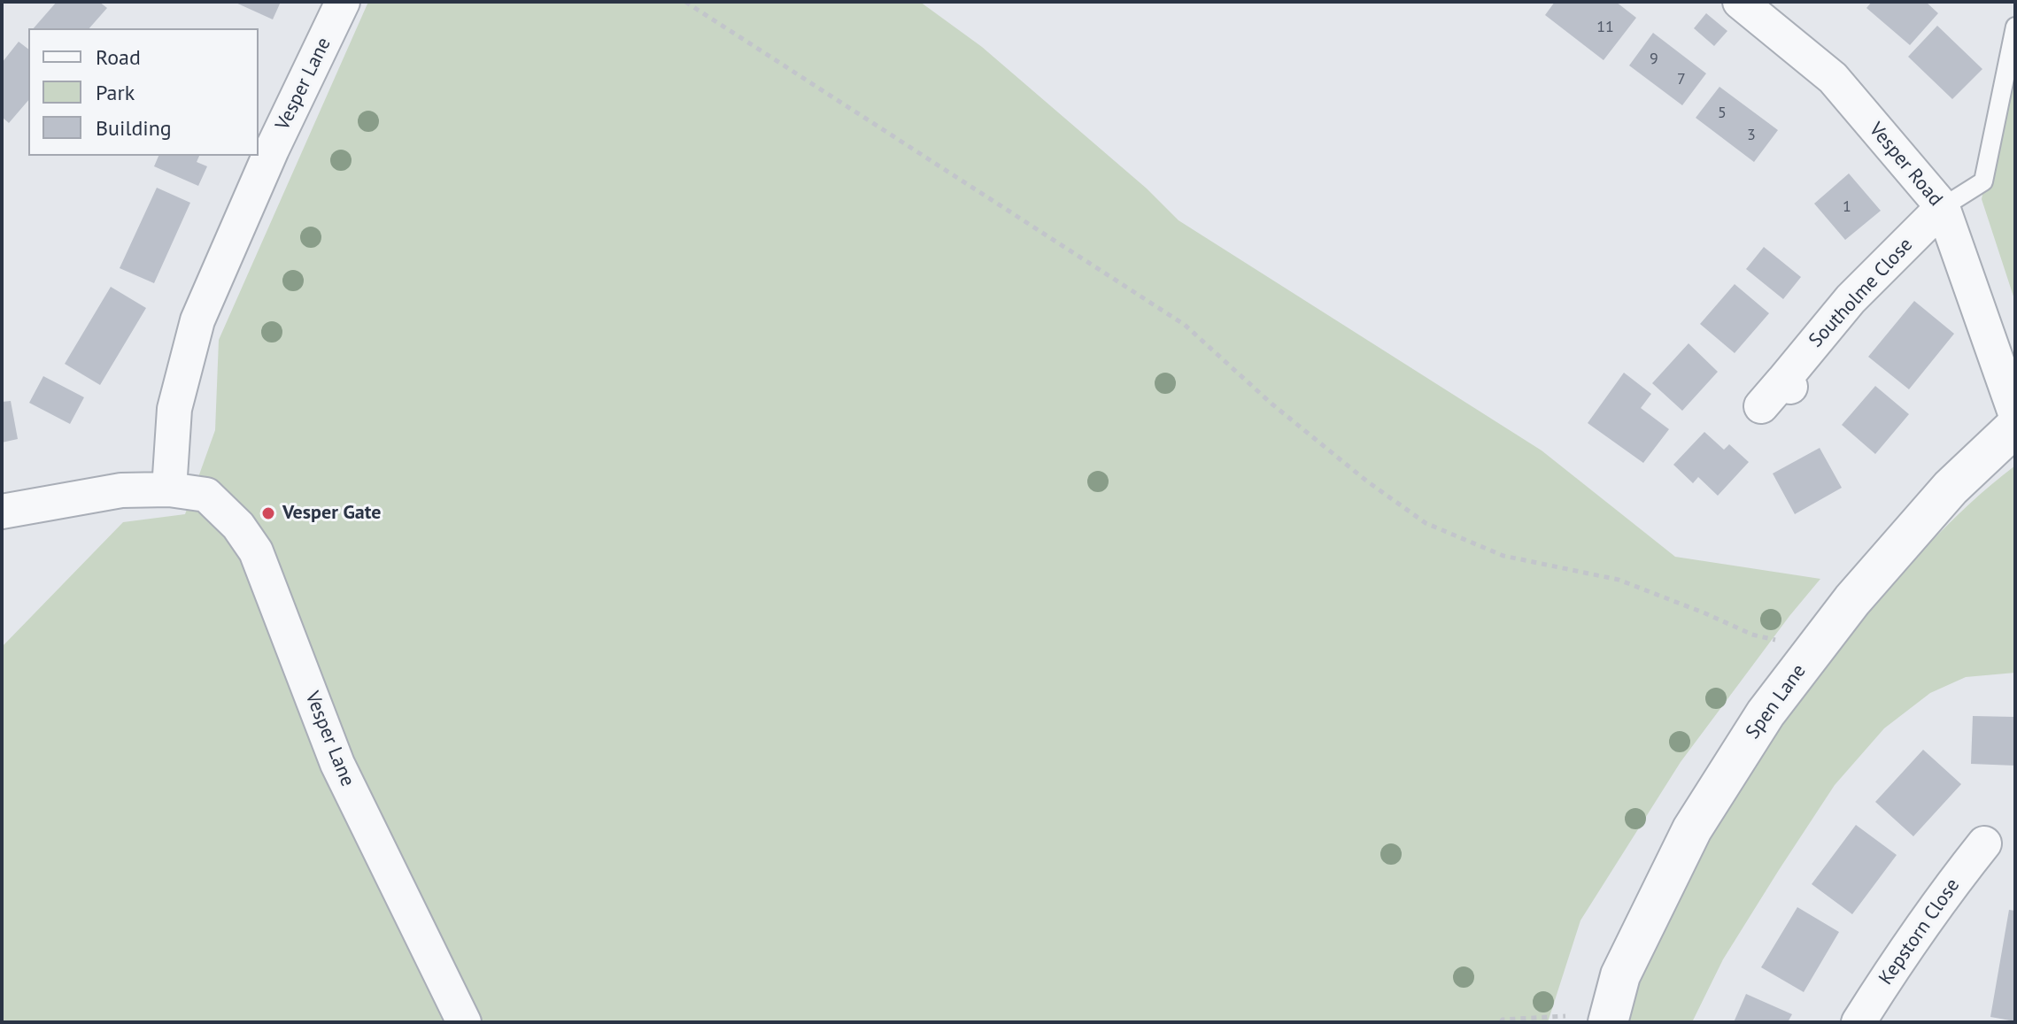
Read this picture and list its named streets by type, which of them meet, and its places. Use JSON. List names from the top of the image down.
{
  "streets": {
    "street": [
      "Vesper Lane",
      "Vesper Road",
      "Southolme Close",
      "Spen Lane",
      "Kepstorn Close"
    ]
  },
  "crossings": [
    ["Vesper Road", "Southolme Close"]
  ],
  "places": ["Vesper Gate"],
  "house_numbers": [
    "11",
    "9",
    "7",
    "5",
    "3",
    "1"
  ],
  "legend": ["Road", "Park", "Building"]
}
